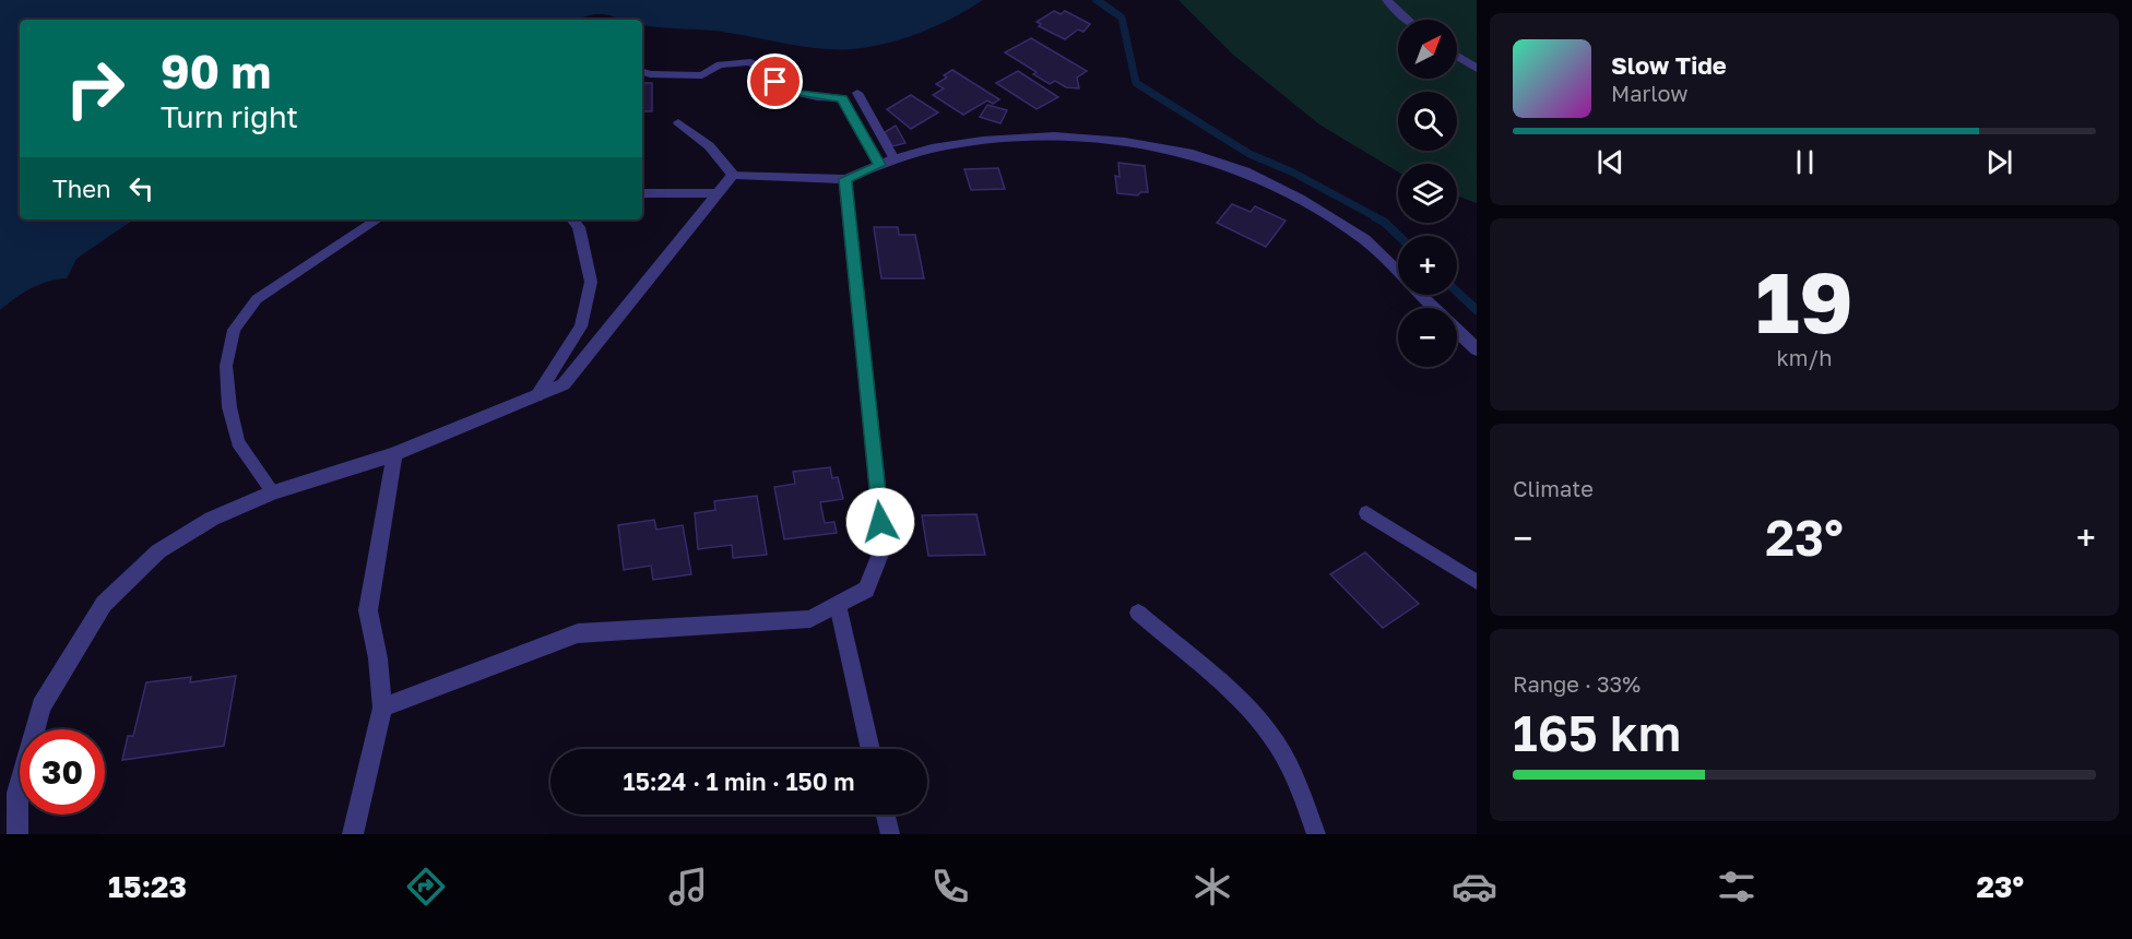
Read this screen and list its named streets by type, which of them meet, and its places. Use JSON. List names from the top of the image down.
{
  "north": "top right",
  "page": {
    "map_buttons": ["+", "−"],
    "turn": ["90 m", "Turn right"],
    "song": ["Slow Tide", "Marlow"],
    "then": "Then",
    "tile": [
      ["19", "km/h"],
      "Climate",
      ["Range · 33%", "165 km"]
    ],
    "heat": ["−", "23°", "+"],
    "limit": "30",
    "trip": "15:24 · 1 min · 150 m",
    "tabs": ["15:23", "23°"]
  }
}
